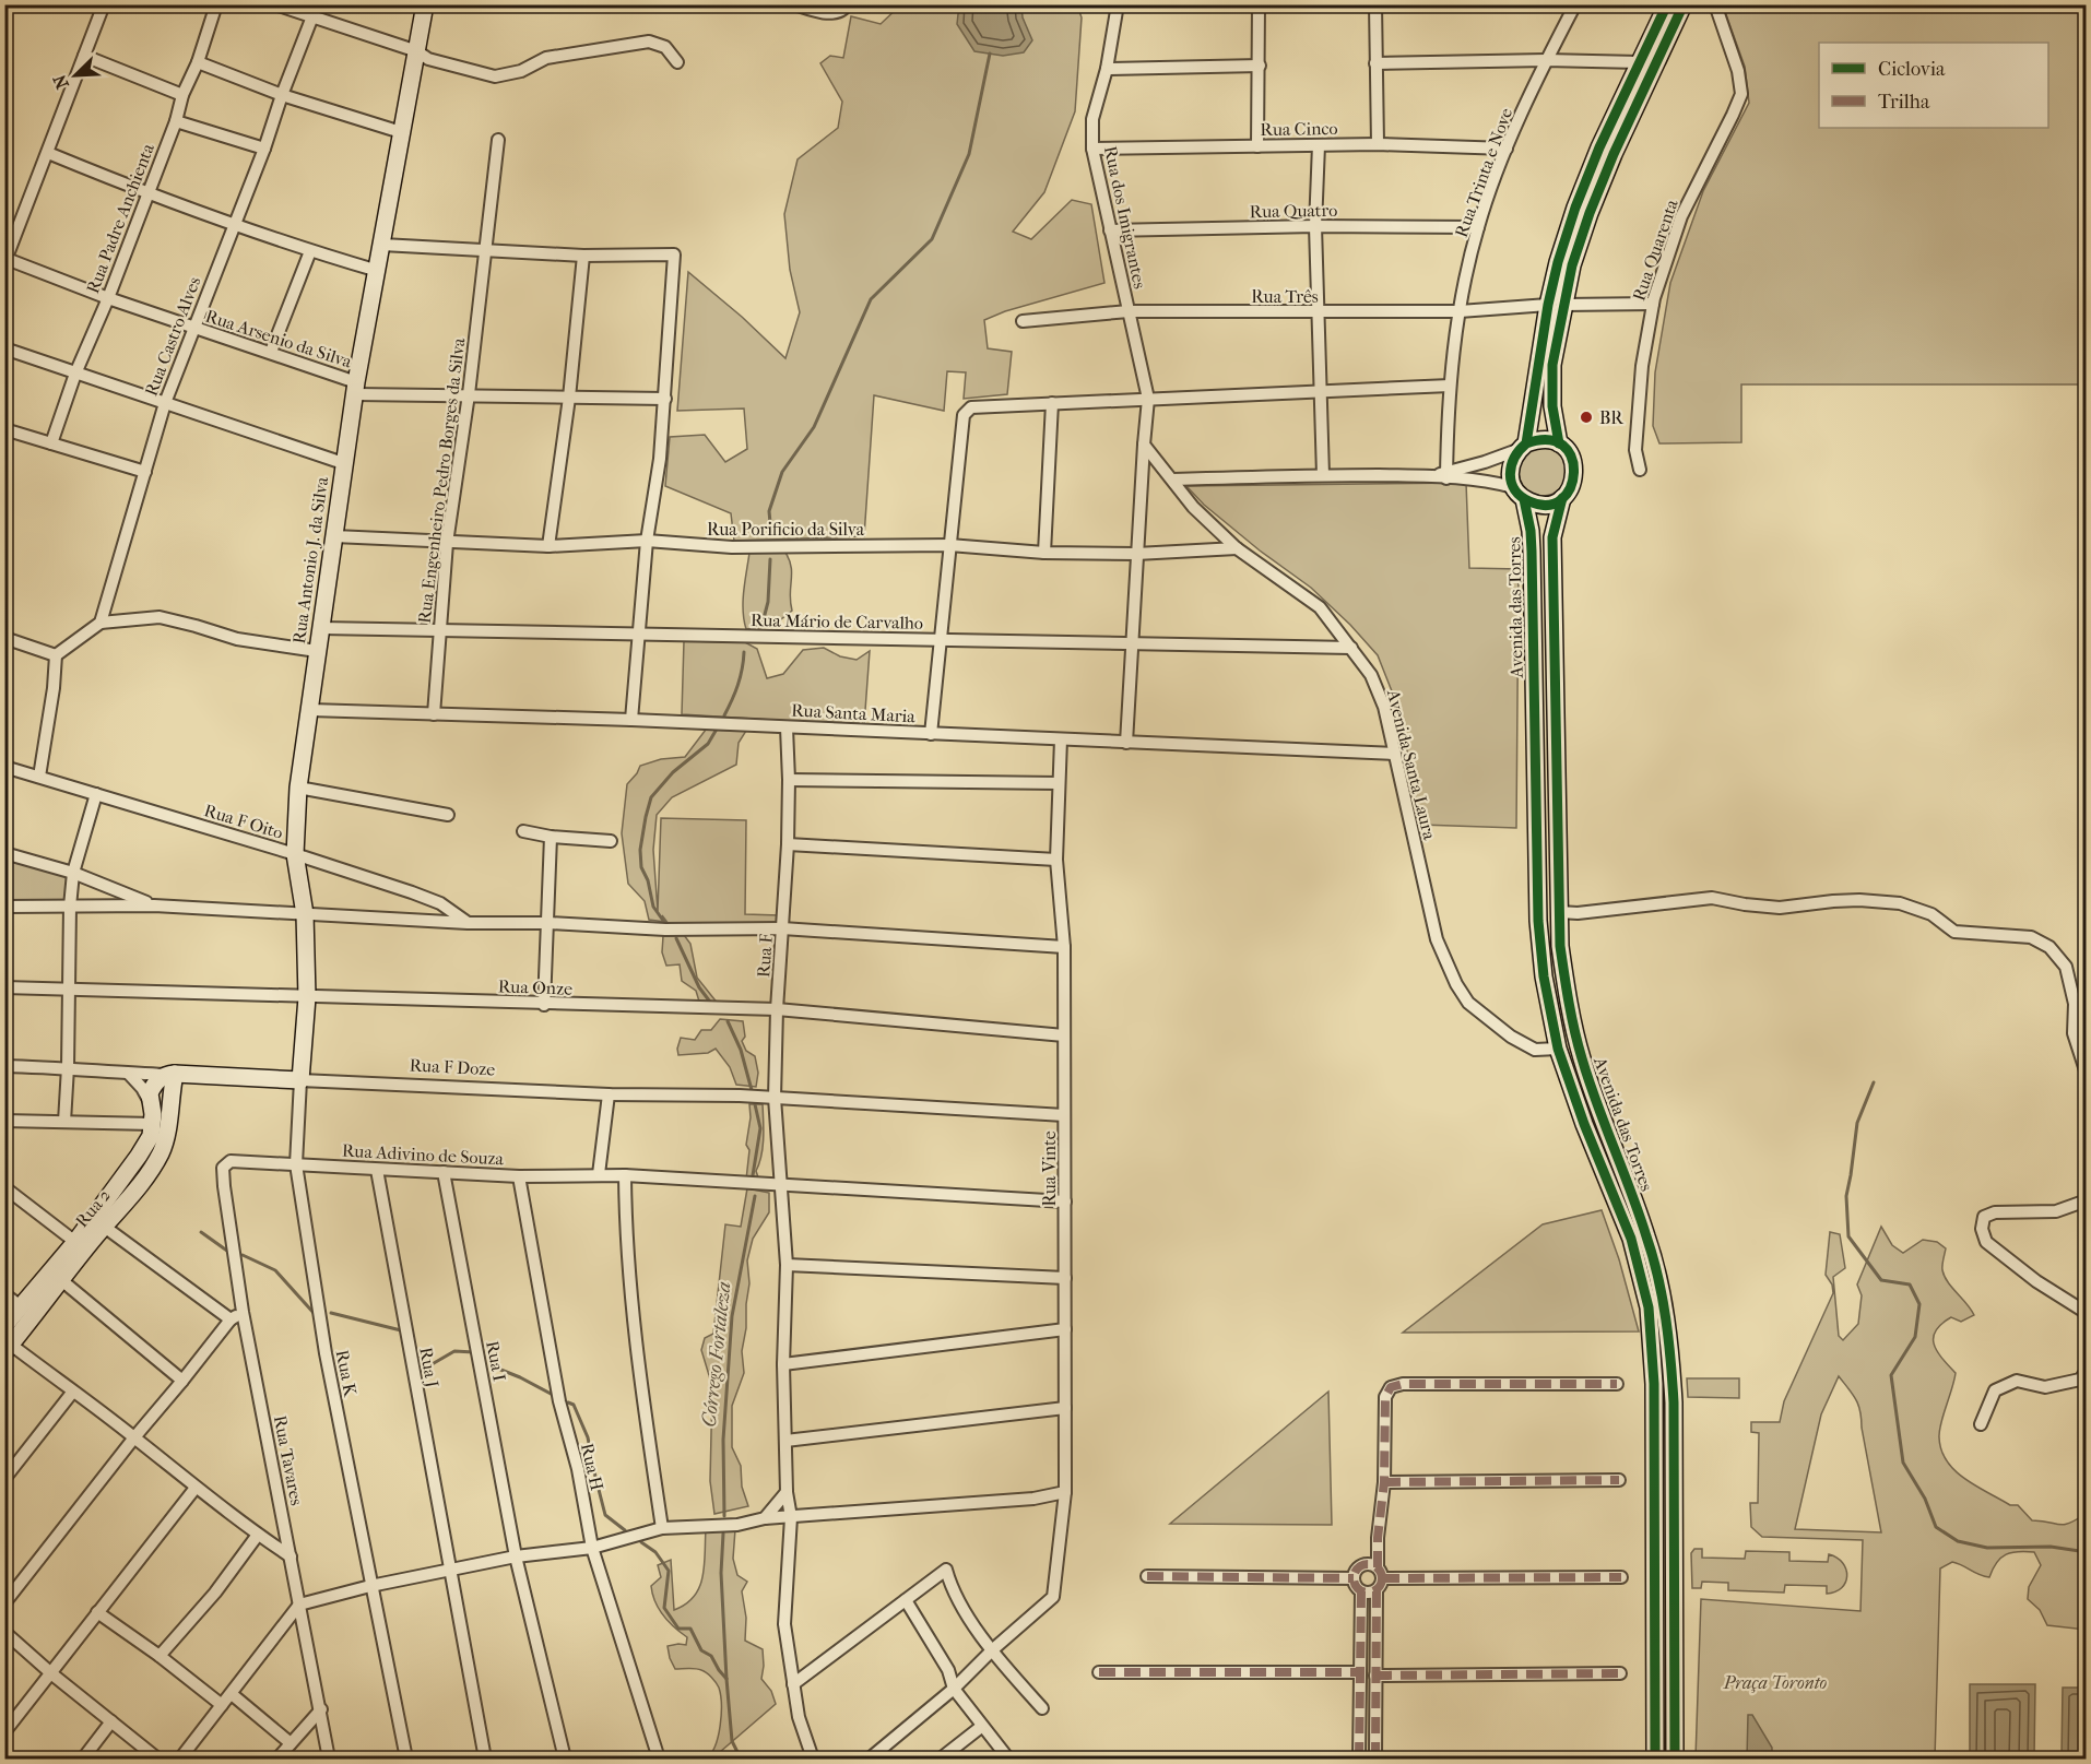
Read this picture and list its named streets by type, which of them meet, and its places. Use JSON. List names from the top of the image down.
{
  "streets": {
    "main road": [
      "Rua Antonio J. da Silva",
      "Avenida das Torres",
      "Rua F Doze",
      "Rua 2"
    ],
    "street": [
      "Rua Cinco",
      "Rua Trinta e Nove",
      "Rua Quatro",
      "Rua dos Imigrantes",
      "Rua Padre Anchienta",
      "Rua Quarenta",
      "Rua Três",
      "Rua Castro Alves",
      "Rua Arsenio da Silva",
      "Rua Engenheiro Pedro Borges da Silva",
      "Rua Porificio da Silva",
      "Rua Mário de Carvalho",
      "Rua Santa Maria",
      "Avenida Santa Laura",
      "Rua F Oito",
      "Rua F",
      "Rua Onze",
      "Rua Adivino de Souza",
      "Rua Vinte",
      "Rua I",
      "Rua J",
      "Rua K",
      "Rua Tavares",
      "Rua H"
    ]
  },
  "crossings": [
    ["Rua Cinco", "Rua Trinta e Nove"],
    ["Rua Cinco", "Rua dos Imigrantes"],
    ["Rua Trinta e Nove", "Rua Quatro"],
    ["Rua Trinta e Nove", "Rua Três"],
    ["Rua Quatro", "Rua dos Imigrantes"],
    ["Rua dos Imigrantes", "Rua Três"],
    ["Rua Padre Anchienta", "Rua Arsenio da Silva"],
    ["Rua Quarenta", "Rua Três"],
    ["Rua Três", "Avenida das Torres"],
    ["Rua Castro Alves", "Rua Arsenio da Silva"],
    ["Rua Arsenio da Silva", "Rua Engenheiro Pedro Borges da Silva"],
    ["Rua Arsenio da Silva", "Rua Antonio J. da Silva"],
    ["Rua Engenheiro Pedro Borges da Silva", "Rua Porificio da Silva"],
    ["Rua Engenheiro Pedro Borges da Silva", "Rua Mário de Carvalho"],
    ["Rua Engenheiro Pedro Borges da Silva", "Rua Santa Maria"],
    ["Rua Porificio da Silva", "Rua Antonio J. da Silva"],
    ["Rua Porificio da Silva", "Avenida Santa Laura"],
    ["Rua Antonio J. da Silva", "Rua Mário de Carvalho"],
    ["Rua Antonio J. da Silva", "Rua Santa Maria"],
    ["Rua Antonio J. da Silva", "Rua F Oito"],
    ["Rua Antonio J. da Silva", "Rua Onze"],
    ["Rua Antonio J. da Silva", "Rua F Doze"],
    ["Avenida das Torres", "Avenida Santa Laura"],
    ["Rua Mário de Carvalho", "Avenida Santa Laura"],
    ["Rua Santa Maria", "Avenida Santa Laura"],
    ["Rua Santa Maria", "Rua F"],
    ["Rua Santa Maria", "Rua Vinte"],
    ["Rua F", "Rua Onze"],
    ["Rua F", "Rua F Doze"],
    ["Rua F", "Rua Adivino de Souza"],
    ["Rua Onze", "Rua Vinte"],
    ["Rua F Doze", "Rua Vinte"],
    ["Rua F Doze", "Rua 2"],
    ["Rua Adivino de Souza", "Rua Vinte"],
    ["Rua Adivino de Souza", "Rua I"],
    ["Rua Adivino de Souza", "Rua J"],
    ["Rua Adivino de Souza", "Rua K"],
    ["Rua Adivino de Souza", "Rua Tavares"],
    ["Rua Adivino de Souza", "Rua H"]
  ],
  "water": ["Córrego Fortaleza"],
  "parks": ["Praça Toronto"],
  "places": ["BR"],
  "legend": ["Ciclovia", "Trilha"],
  "north": "bottom left"
}
